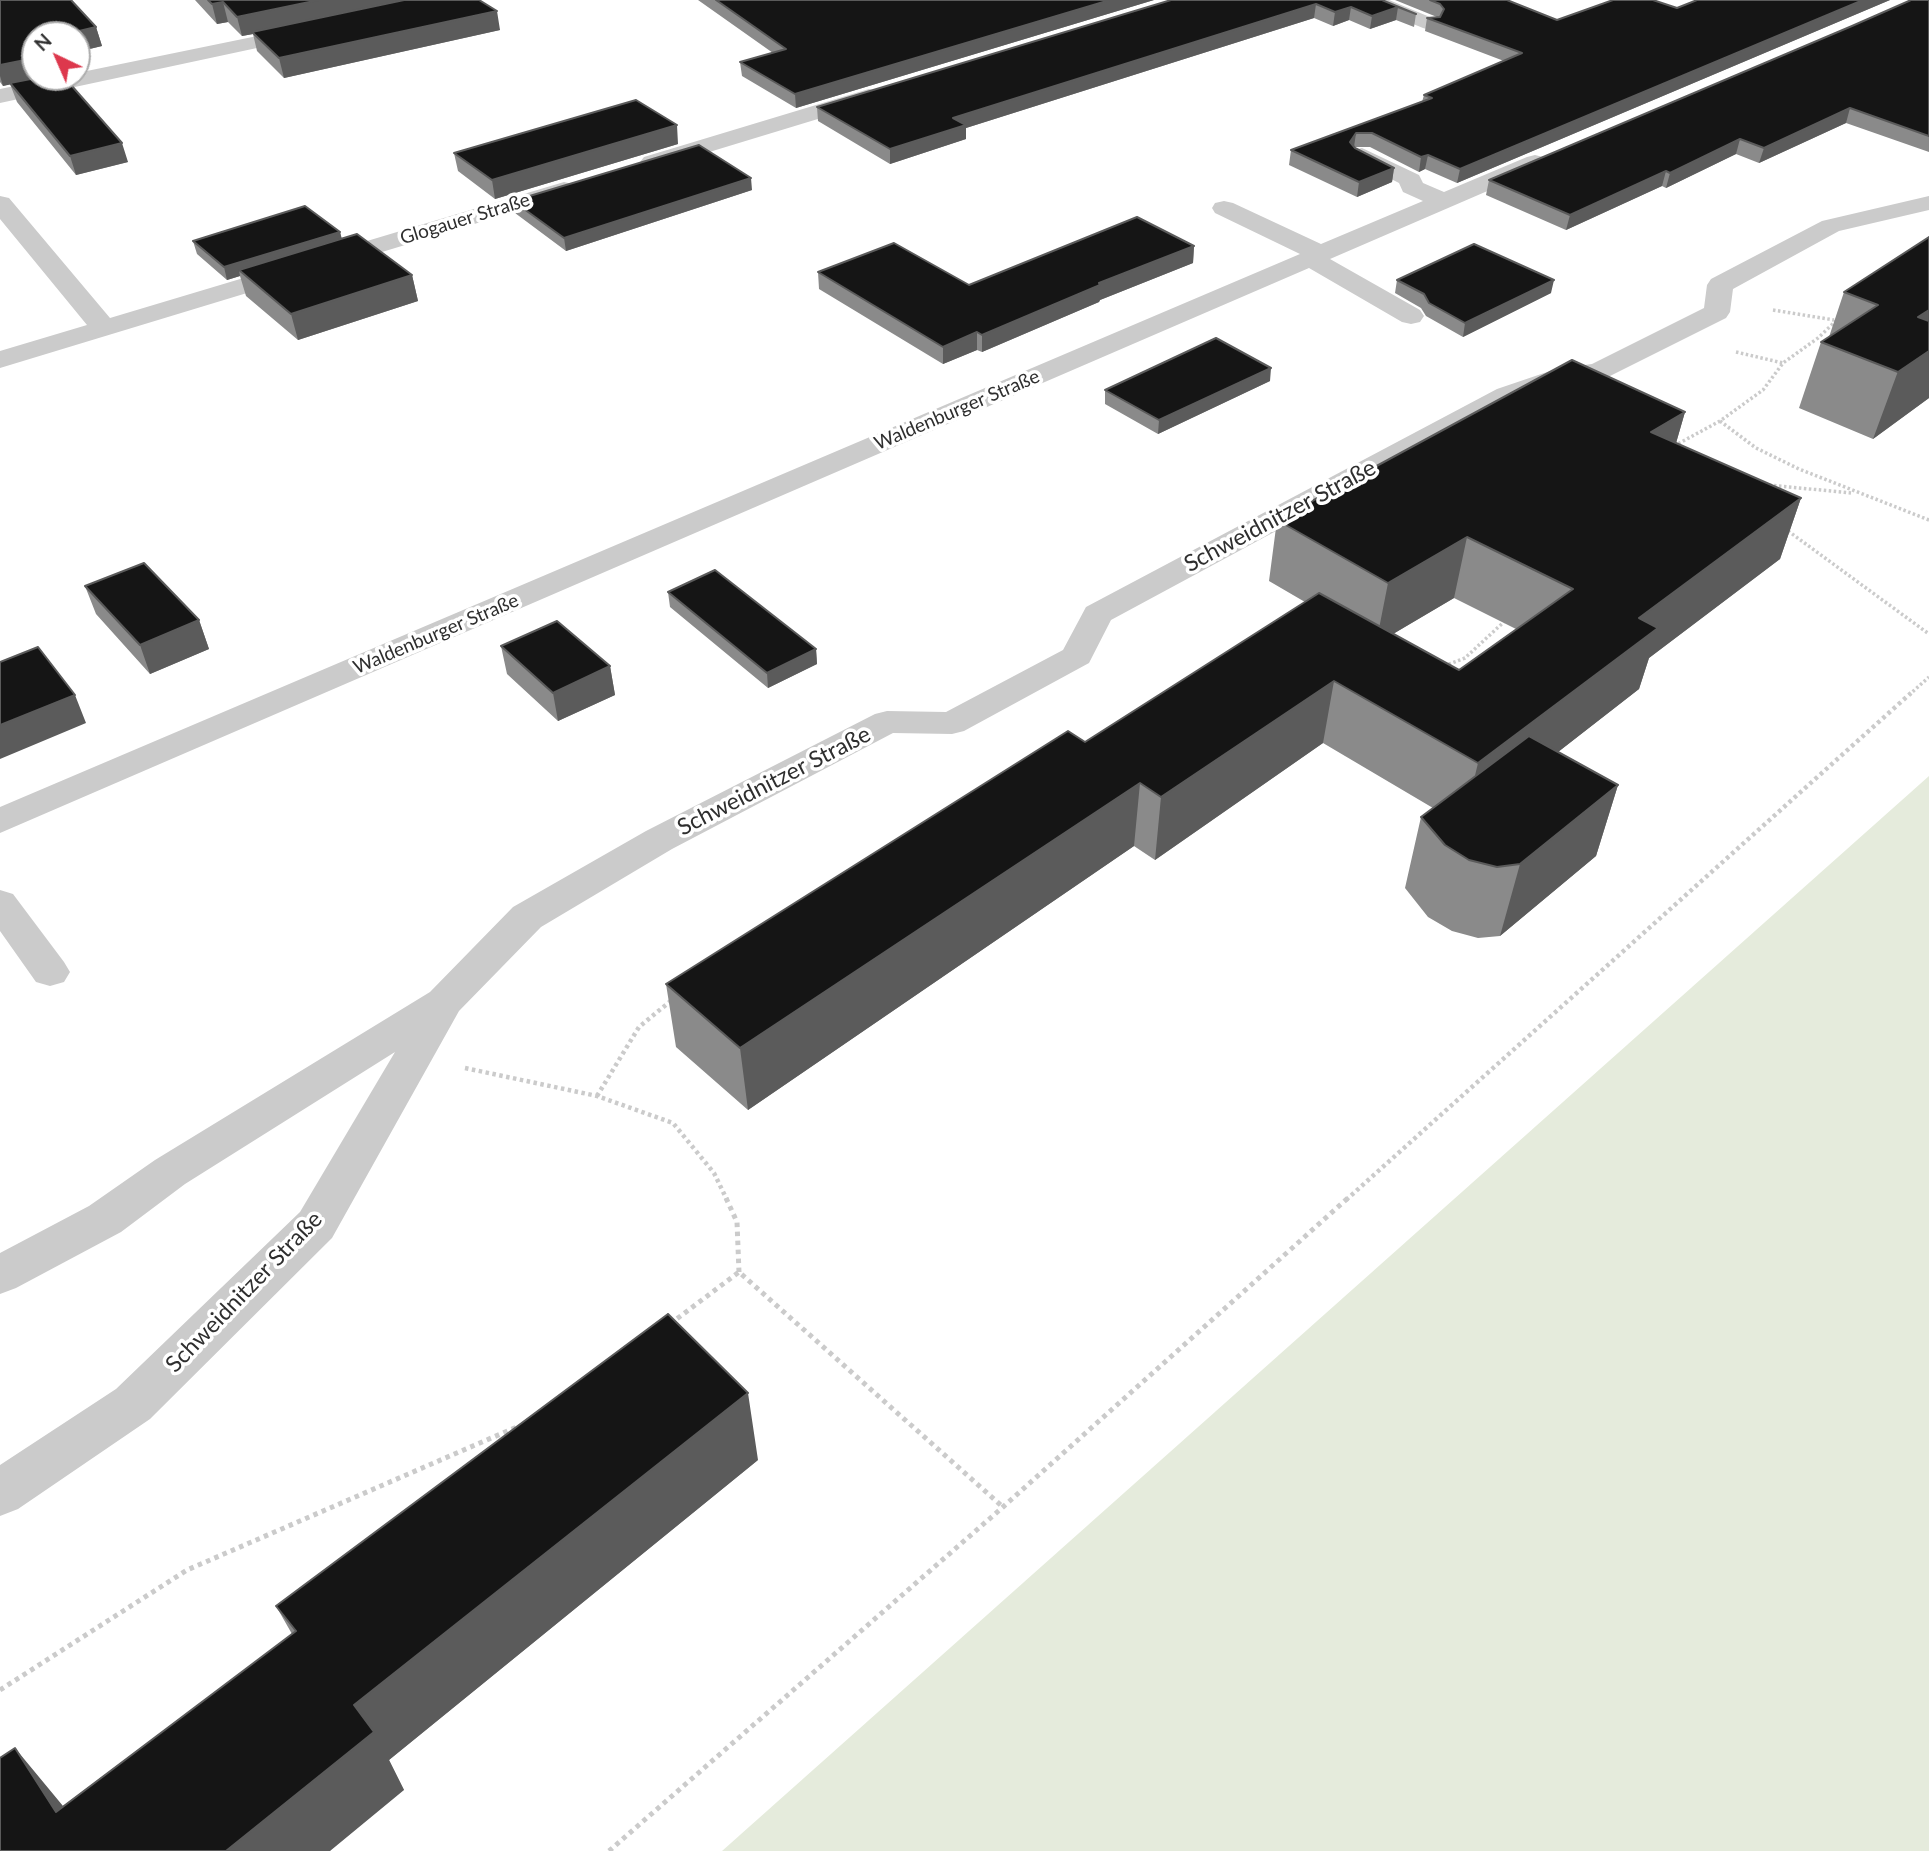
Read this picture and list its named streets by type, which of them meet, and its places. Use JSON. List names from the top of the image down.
{
  "streets": {
    "street": ["Glogauer Straße", "Waldenburger Straße", "Schweidnitzer Straße"]
  },
  "north": "top left"
}
